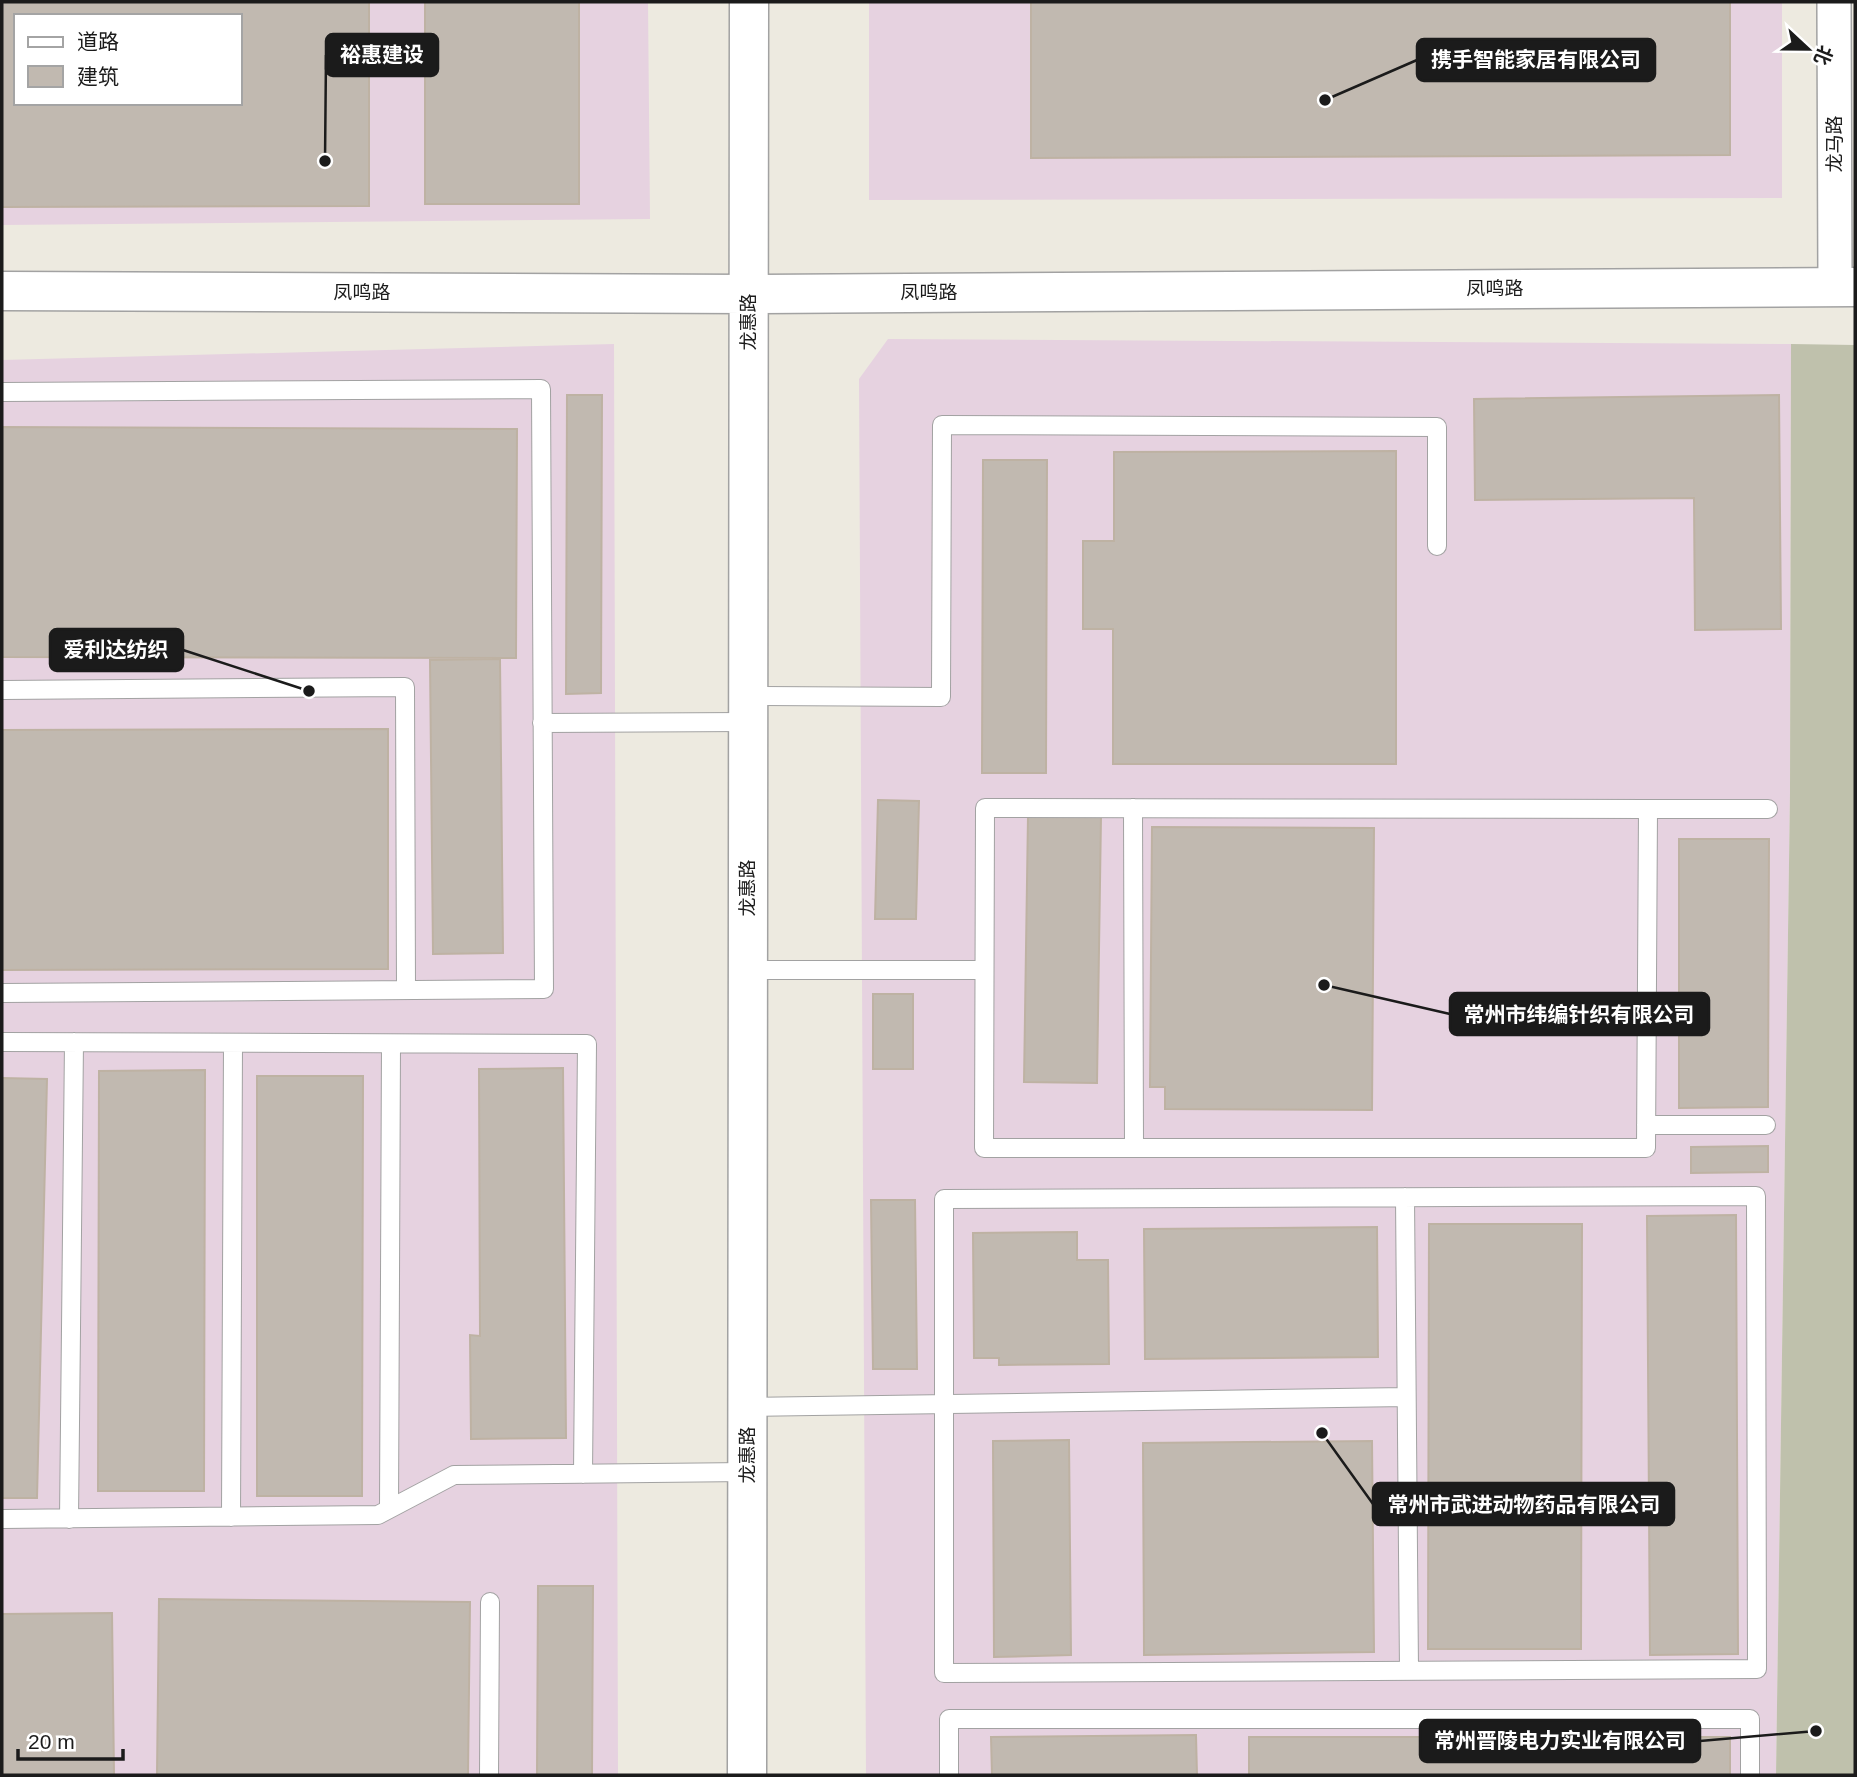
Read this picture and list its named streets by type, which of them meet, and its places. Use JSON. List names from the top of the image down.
{
  "streets": {
    "street": ["龙马路", "凤鸣路", "龙惠路"]
  },
  "crossings": [
    ["龙马路", "凤鸣路"],
    ["凤鸣路", "龙惠路"]
  ],
  "places": [
    "携手智能家居有限公司",
    "裕惠建设",
    "爱利达纺织",
    "常州市纬编针织有限公司",
    "常州市武进动物药品有限公司",
    "常州晋陵电力实业有限公司"
  ],
  "legend": ["道路", "建筑"],
  "scale_bar": "20 m",
  "north": "right"
}
